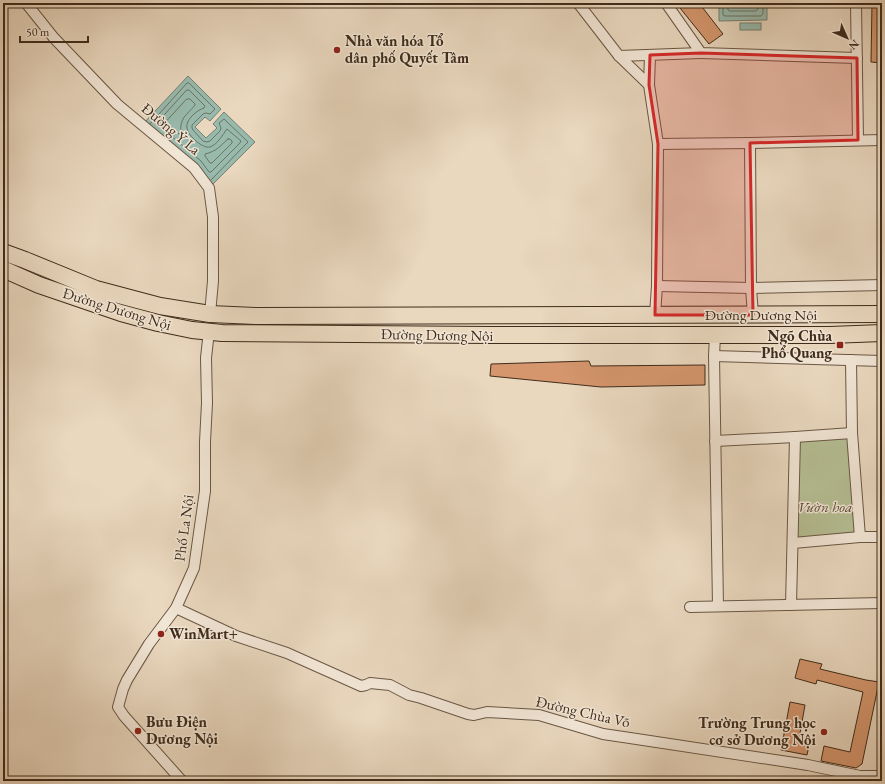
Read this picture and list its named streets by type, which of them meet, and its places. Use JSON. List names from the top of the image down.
{
  "streets": {
    "main road": ["Đường Dương Nội"],
    "street": ["Đường Ỷ La", "Phố La Nội", "Đường Chùa Võ"]
  },
  "crossings": [
    ["Đường Ỷ La", "Đường Dương Nội"],
    ["Đường Dương Nội", "Phố La Nội"],
    ["Phố La Nội", "Đường Chùa Võ"]
  ],
  "parks": ["Vườn hoa"],
  "places": {
    "other": [
      "Nhà văn hóa Tổ dân phố Quyết Tâm",
      "WinMart+",
      "Bưu Điện Dương Nội",
      "Trường Trung học cơ sở Dương Nội"
    ],
    "transit": ["Ngõ Chùa Phổ Quang"]
  },
  "scale_bar": "50 m",
  "north": "bottom right"
}
